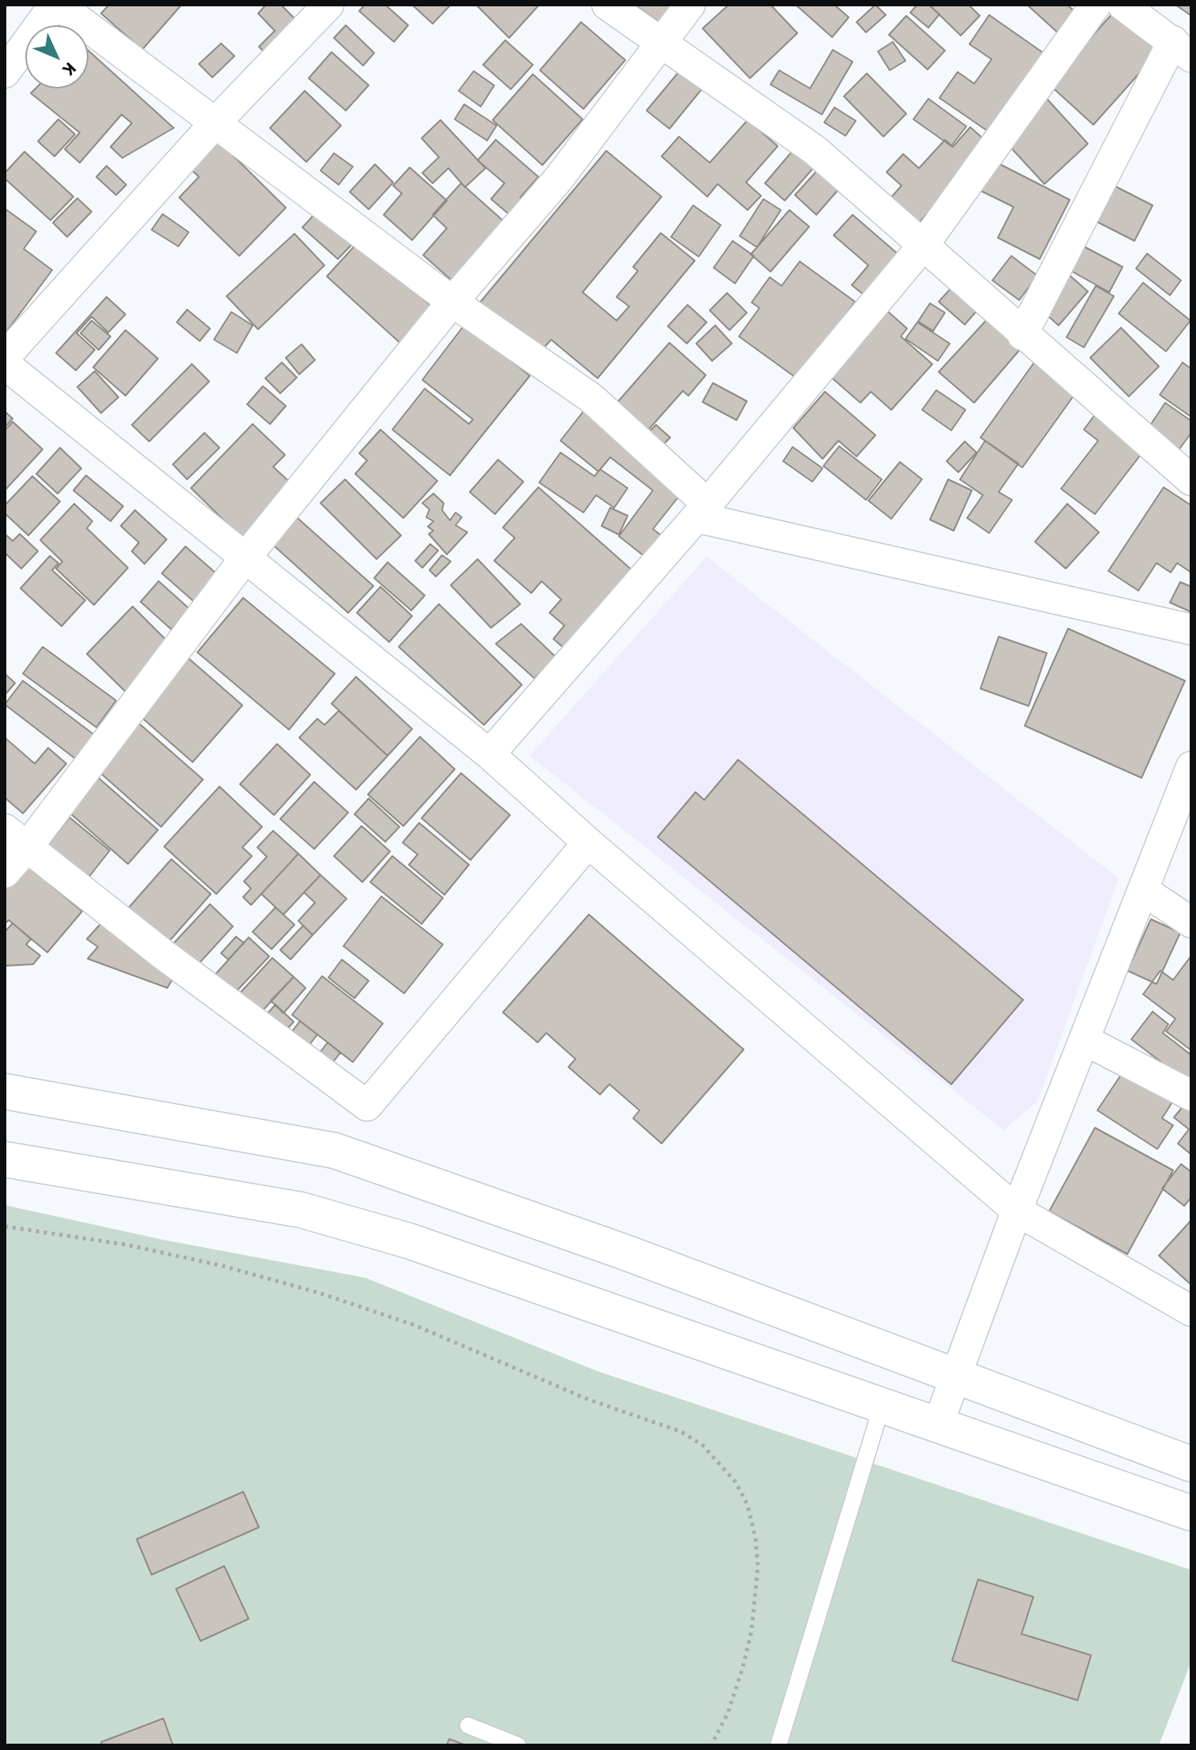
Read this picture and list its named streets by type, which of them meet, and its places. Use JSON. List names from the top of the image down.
{
  "north": "bottom right"
}
